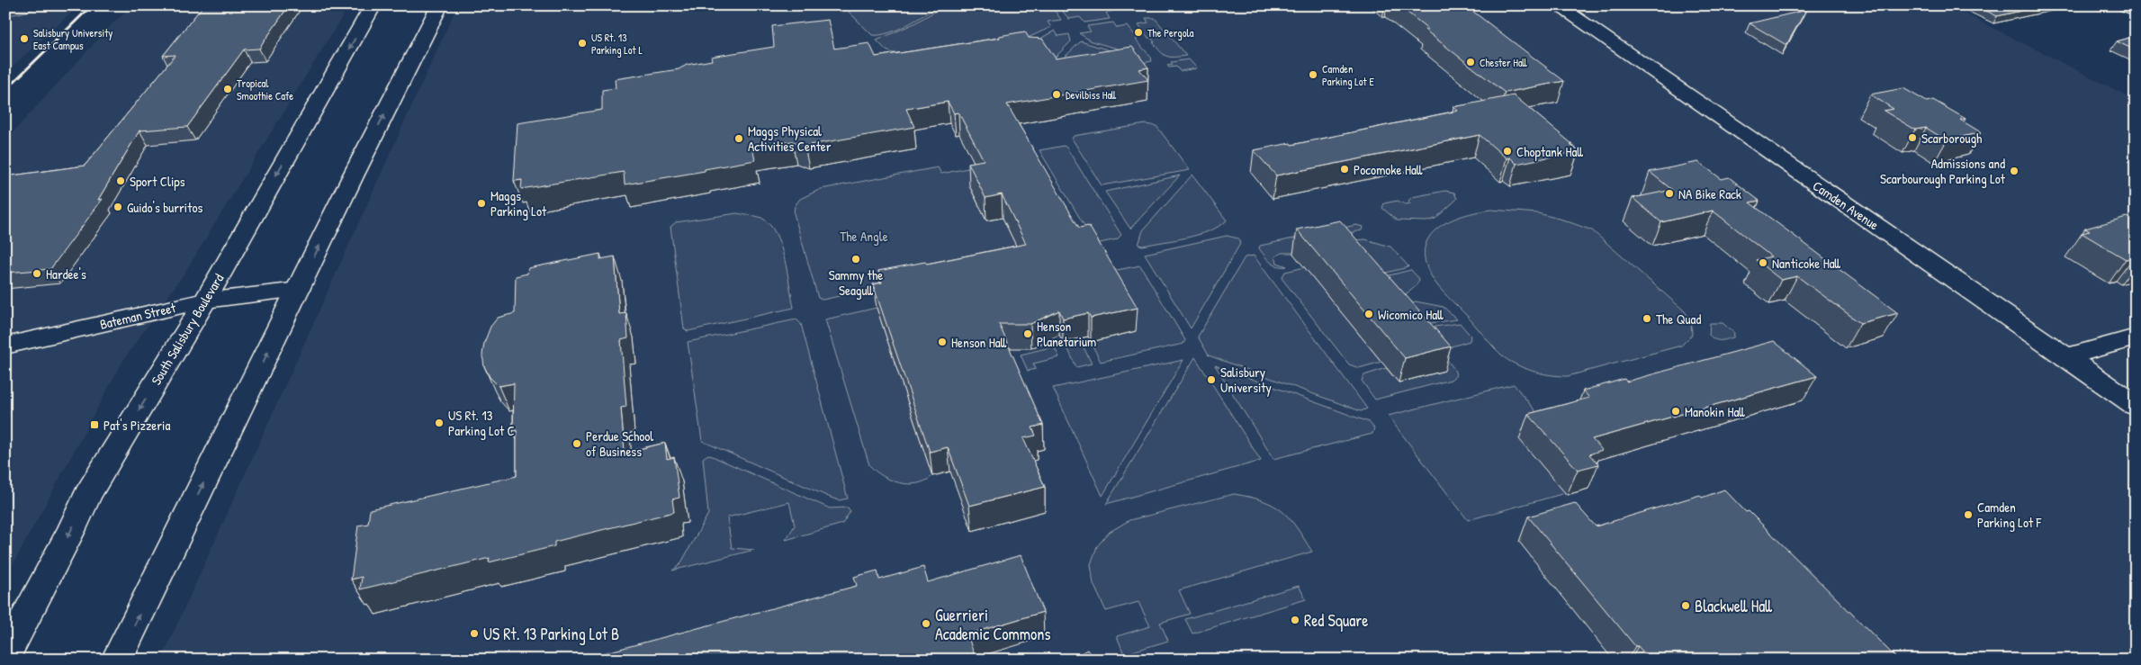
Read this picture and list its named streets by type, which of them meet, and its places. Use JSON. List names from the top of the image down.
{
  "streets": {
    "main road": ["Camden Avenue", "Bateman Street", "South Salisbury Boulevard"]
  },
  "crossings": [
    ["Bateman Street", "South Salisbury Boulevard"]
  ],
  "parks": ["The Angle"],
  "places": {
    "other": [
      "The Pergola",
      "Salisbury University East Campus",
      "US Rt. 13 Parking Lot L",
      "Chester Hall",
      "Camden Parking Lot E",
      "Tropical Smoothie Cafe",
      "Devilbiss Hall",
      "Scarborough",
      "Maggs Physical Activities Center",
      "Choptank Hall",
      "Pocomoke Hall",
      "Admissions and Scarbourough Parking Lot",
      "Sport Clips",
      "NA Bike Rack",
      "Maggs Parking Lot",
      "Guido's burritos",
      "Sammy the Seagull",
      "Nanticoke Hall",
      "Hardee's",
      "Wicomico Hall",
      "The Quad",
      "Henson Planetarium",
      "Henson Hall",
      "Salisbury University",
      "Manokin Hall",
      "US Rt. 13 Parking Lot C",
      "Perdue School of Business",
      "Camden Parking Lot F",
      "Blackwell Hall",
      "Red Square",
      "Guerrieri Academic Commons",
      "US Rt. 13 Parking Lot B"
    ],
    "transit": ["Pat's Pizzeria"]
  }
}
